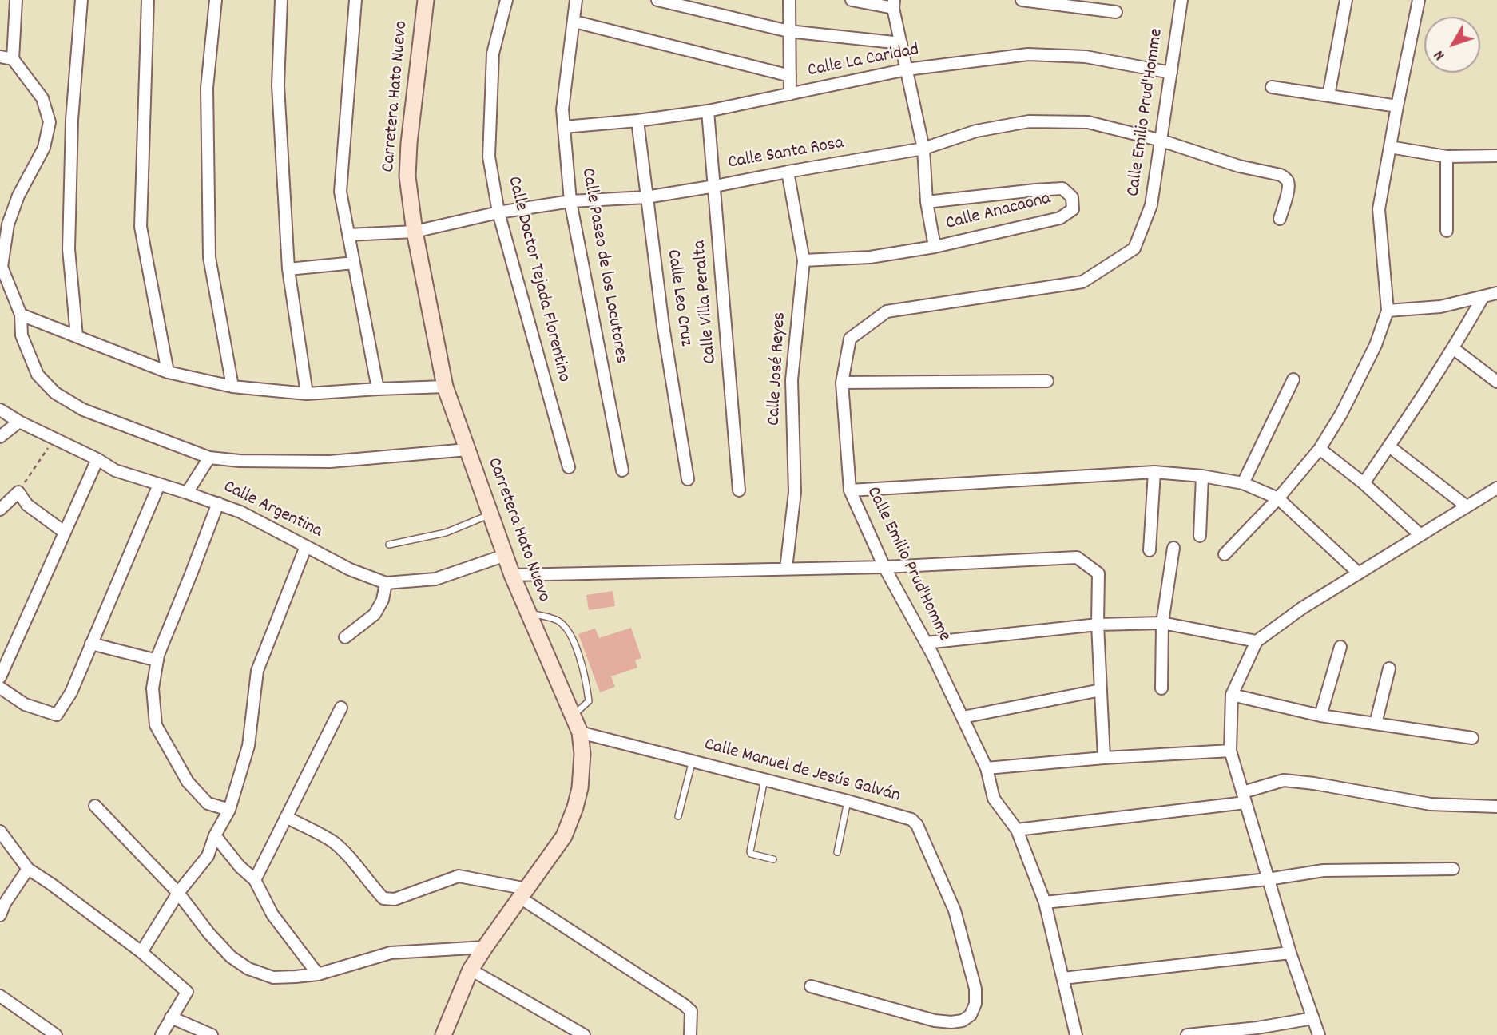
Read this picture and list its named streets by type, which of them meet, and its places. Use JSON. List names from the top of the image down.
{
  "streets": {
    "main road": ["Carretera Hato Nuevo"],
    "street": [
      "Calle La Caridad",
      "Calle Emilio Prud'Homme",
      "Calle Santa Rosa",
      "Calle Anacaona",
      "Calle Paseo de los Locutores",
      "Calle Doctor Tejada Florentino",
      "Calle Leo Cruz",
      "Calle Villa Peralta",
      "Calle José Reyes",
      "Calle Argentina",
      "Calle Manuel de Jesús Galván"
    ]
  },
  "crossings": [
    ["Calle La Caridad", "Calle Emilio Prud'Homme"],
    ["Calle La Caridad", "Calle Paseo de los Locutores"],
    ["Calle La Caridad", "Calle Leo Cruz"],
    ["Calle La Caridad", "Calle Villa Peralta"],
    ["Carretera Hato Nuevo", "Calle Santa Rosa"],
    ["Carretera Hato Nuevo", "Calle Argentina"],
    ["Carretera Hato Nuevo", "Calle Manuel de Jesús Galván"],
    ["Calle Emilio Prud'Homme", "Calle Santa Rosa"],
    ["Calle Santa Rosa", "Calle Paseo de los Locutores"],
    ["Calle Santa Rosa", "Calle Doctor Tejada Florentino"],
    ["Calle Santa Rosa", "Calle Leo Cruz"],
    ["Calle Santa Rosa", "Calle Villa Peralta"],
    ["Calle Santa Rosa", "Calle José Reyes"],
    ["Calle Anacaona", "Calle José Reyes"]
  ],
  "north": "bottom left"
}
